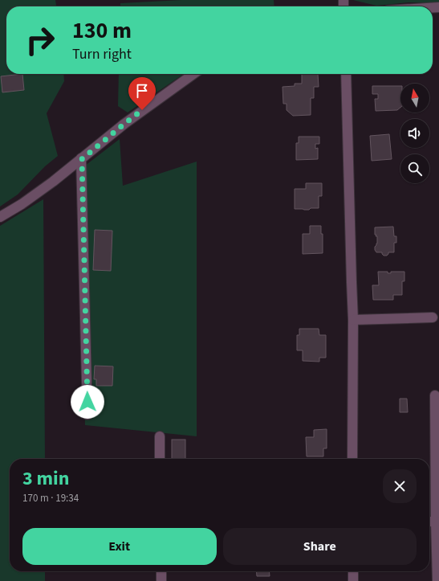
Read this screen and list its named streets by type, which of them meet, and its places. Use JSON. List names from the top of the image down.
{
  "north": "top",
  "page": {
    "turn": ["130 m", "Turn right"],
    "heading": ["3 min", "170 m · 19:34"],
    "buttons": ["Exit", "Share"]
  }
}
